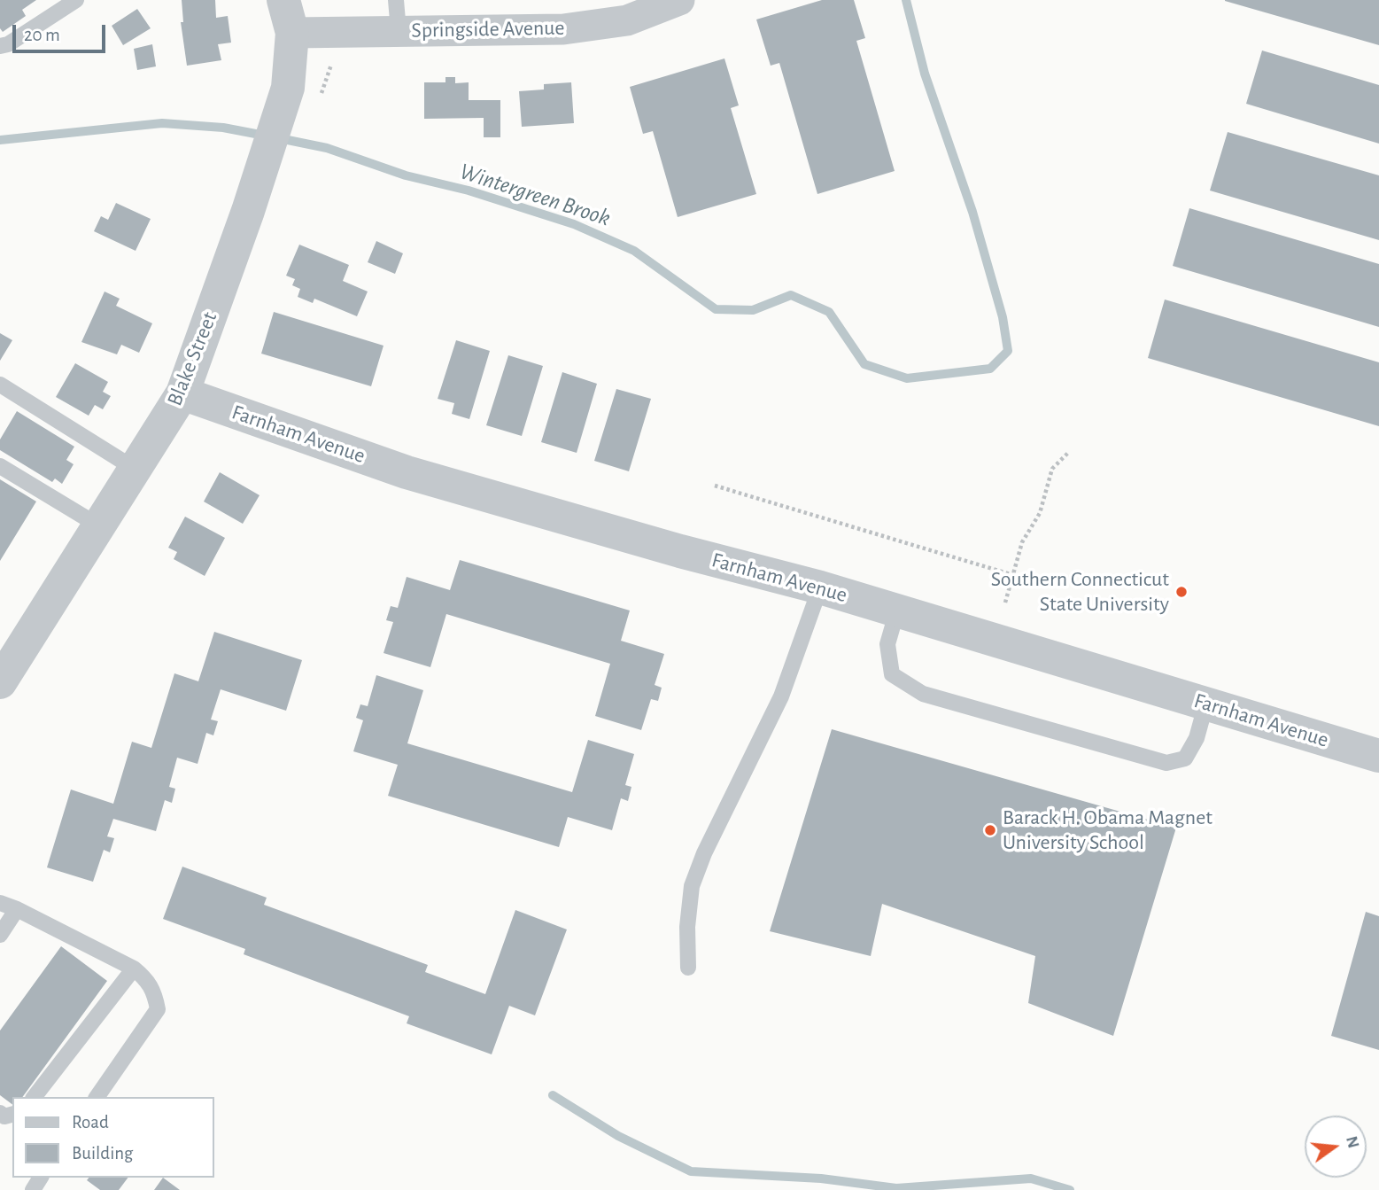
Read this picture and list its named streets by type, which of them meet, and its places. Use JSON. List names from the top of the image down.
{
  "streets": {
    "street": ["Springside Avenue", "Blake Street", "Farnham Avenue"]
  },
  "crossings": [
    ["Springside Avenue", "Blake Street"],
    ["Blake Street", "Farnham Avenue"]
  ],
  "water": ["Wintergreen Brook"],
  "places": ["Southern Connecticut State University", "Barack H. Obama Magnet University School"],
  "legend": ["Road", "Building"],
  "scale_bar": "20 m",
  "north": "right"
}
